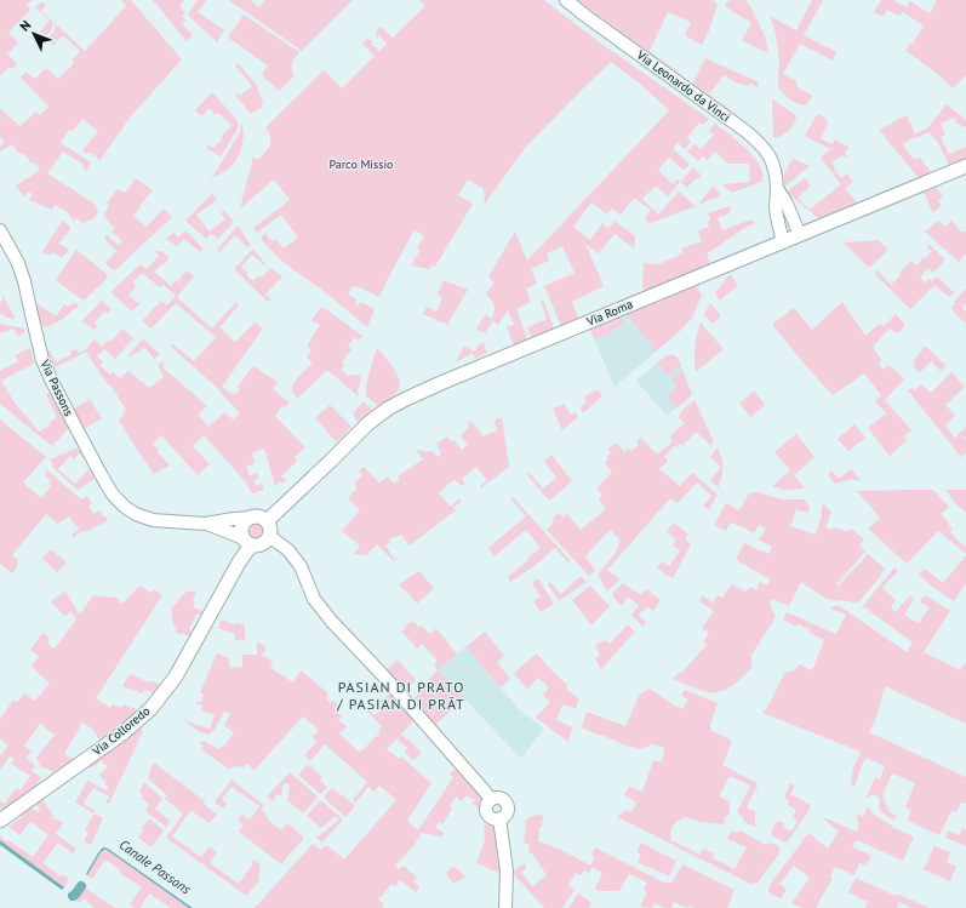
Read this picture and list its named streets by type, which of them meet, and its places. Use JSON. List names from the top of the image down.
{
  "streets": {
    "main road": ["Via Roma", "Via Colloredo"],
    "street": ["Via Leonardo da Vinci", "Via Passons"]
  },
  "crossings": [
    ["Via Leonardo da Vinci", "Via Roma"],
    ["Via Roma", "Via Colloredo"]
  ],
  "districts": ["PASIAN DI PRATO / PASIAN DI PRÂT"],
  "water": ["Canale Passons"],
  "parks": ["Parco Missio"],
  "north": "top left"
}
